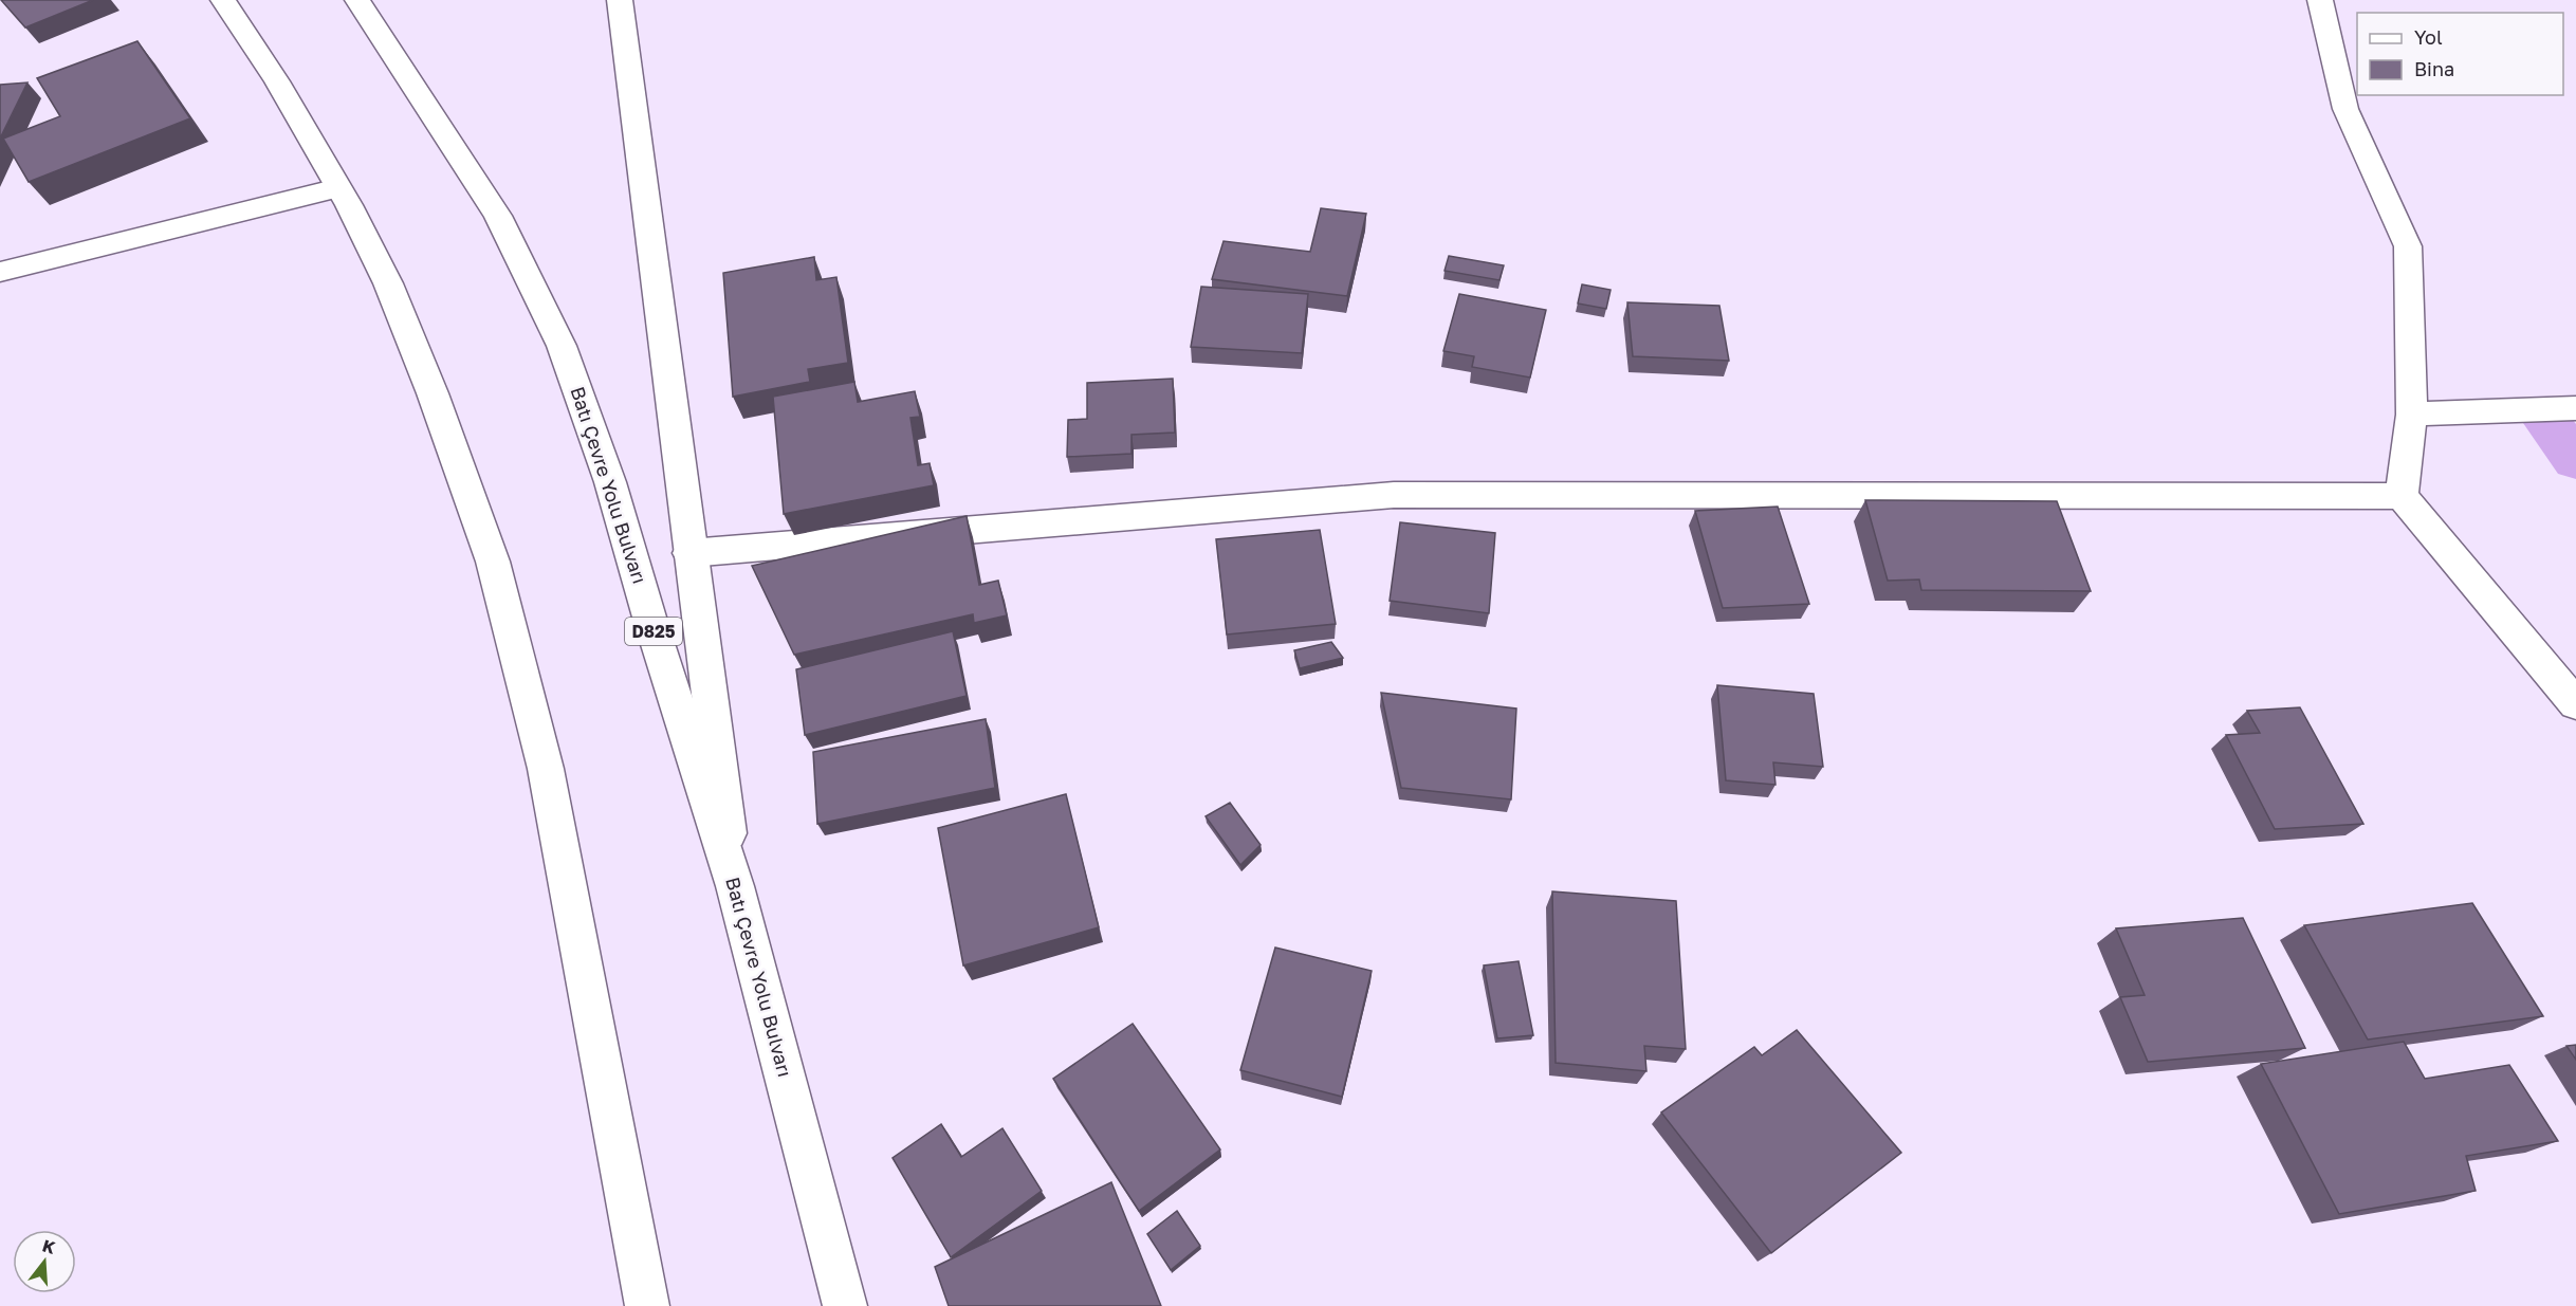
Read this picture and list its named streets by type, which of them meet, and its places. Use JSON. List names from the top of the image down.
{
  "streets": {
    "main road": ["Batı Çevre Yolu Bulvarı", "D825"]
  },
  "legend": ["Yol", "Bina"],
  "north": "top"
}
